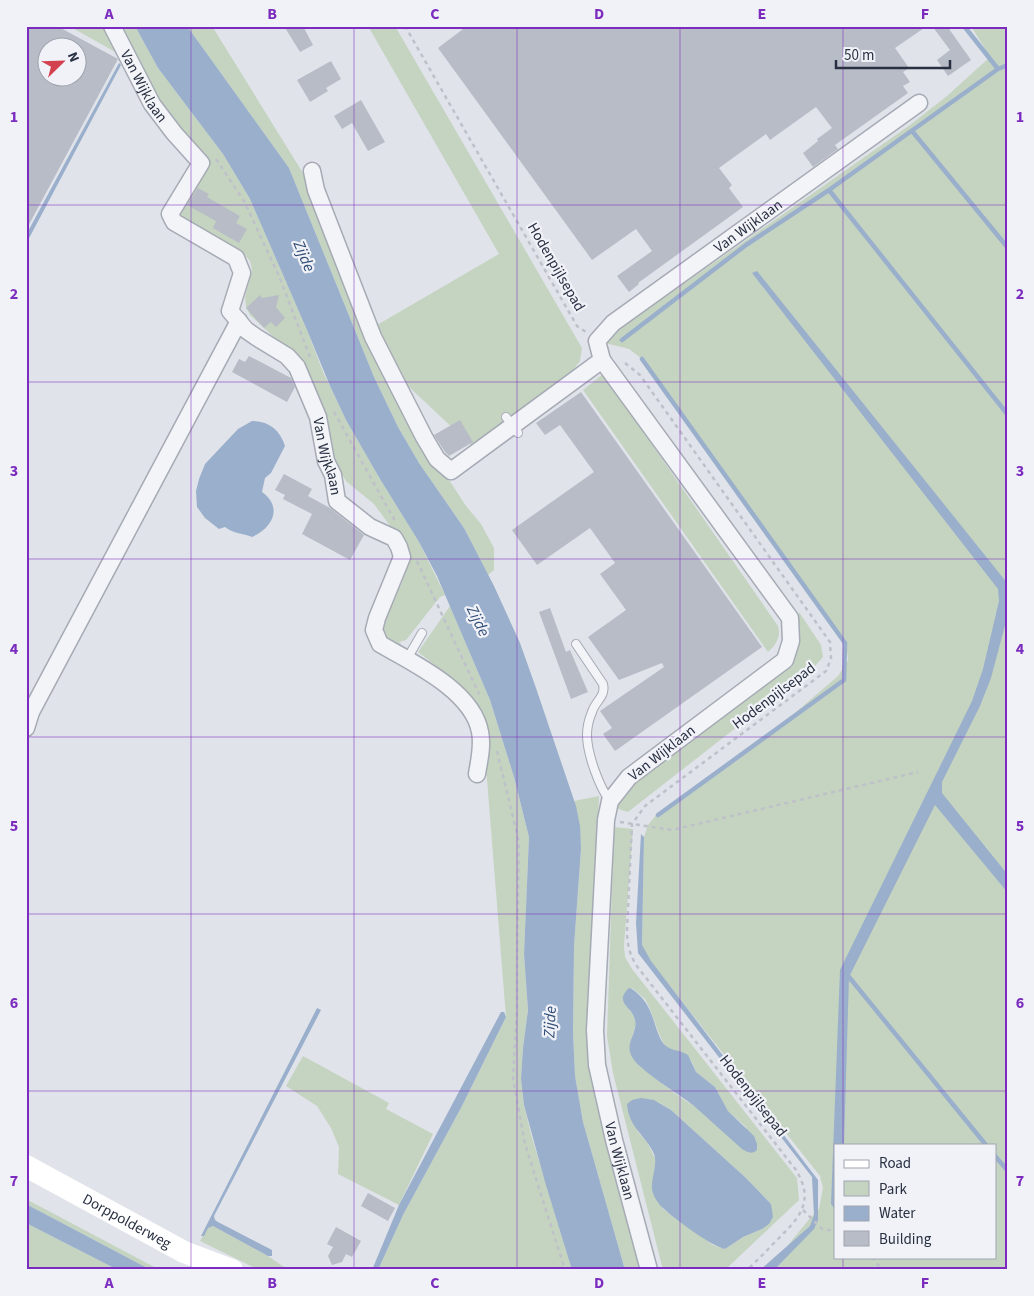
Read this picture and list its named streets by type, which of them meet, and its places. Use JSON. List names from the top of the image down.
{
  "streets": {
    "street": ["Van Wijklaan", "Dorppolderweg"],
    "path": ["Hodenpijlsepad"]
  },
  "crossings": [
    ["Van Wijklaan", "Hodenpijlsepad"]
  ],
  "water": ["Zijde"],
  "legend": [
    "Road",
    "Park",
    "Water",
    "Building"
  ],
  "scale_bar": "50 m",
  "north": "top right",
  "grid": {
    "columns": [
      "A",
      "B",
      "C",
      "D",
      "E",
      "F"
    ],
    "rows": [
      "1",
      "2",
      "3",
      "4",
      "5",
      "6",
      "7"
    ]
  }
}
